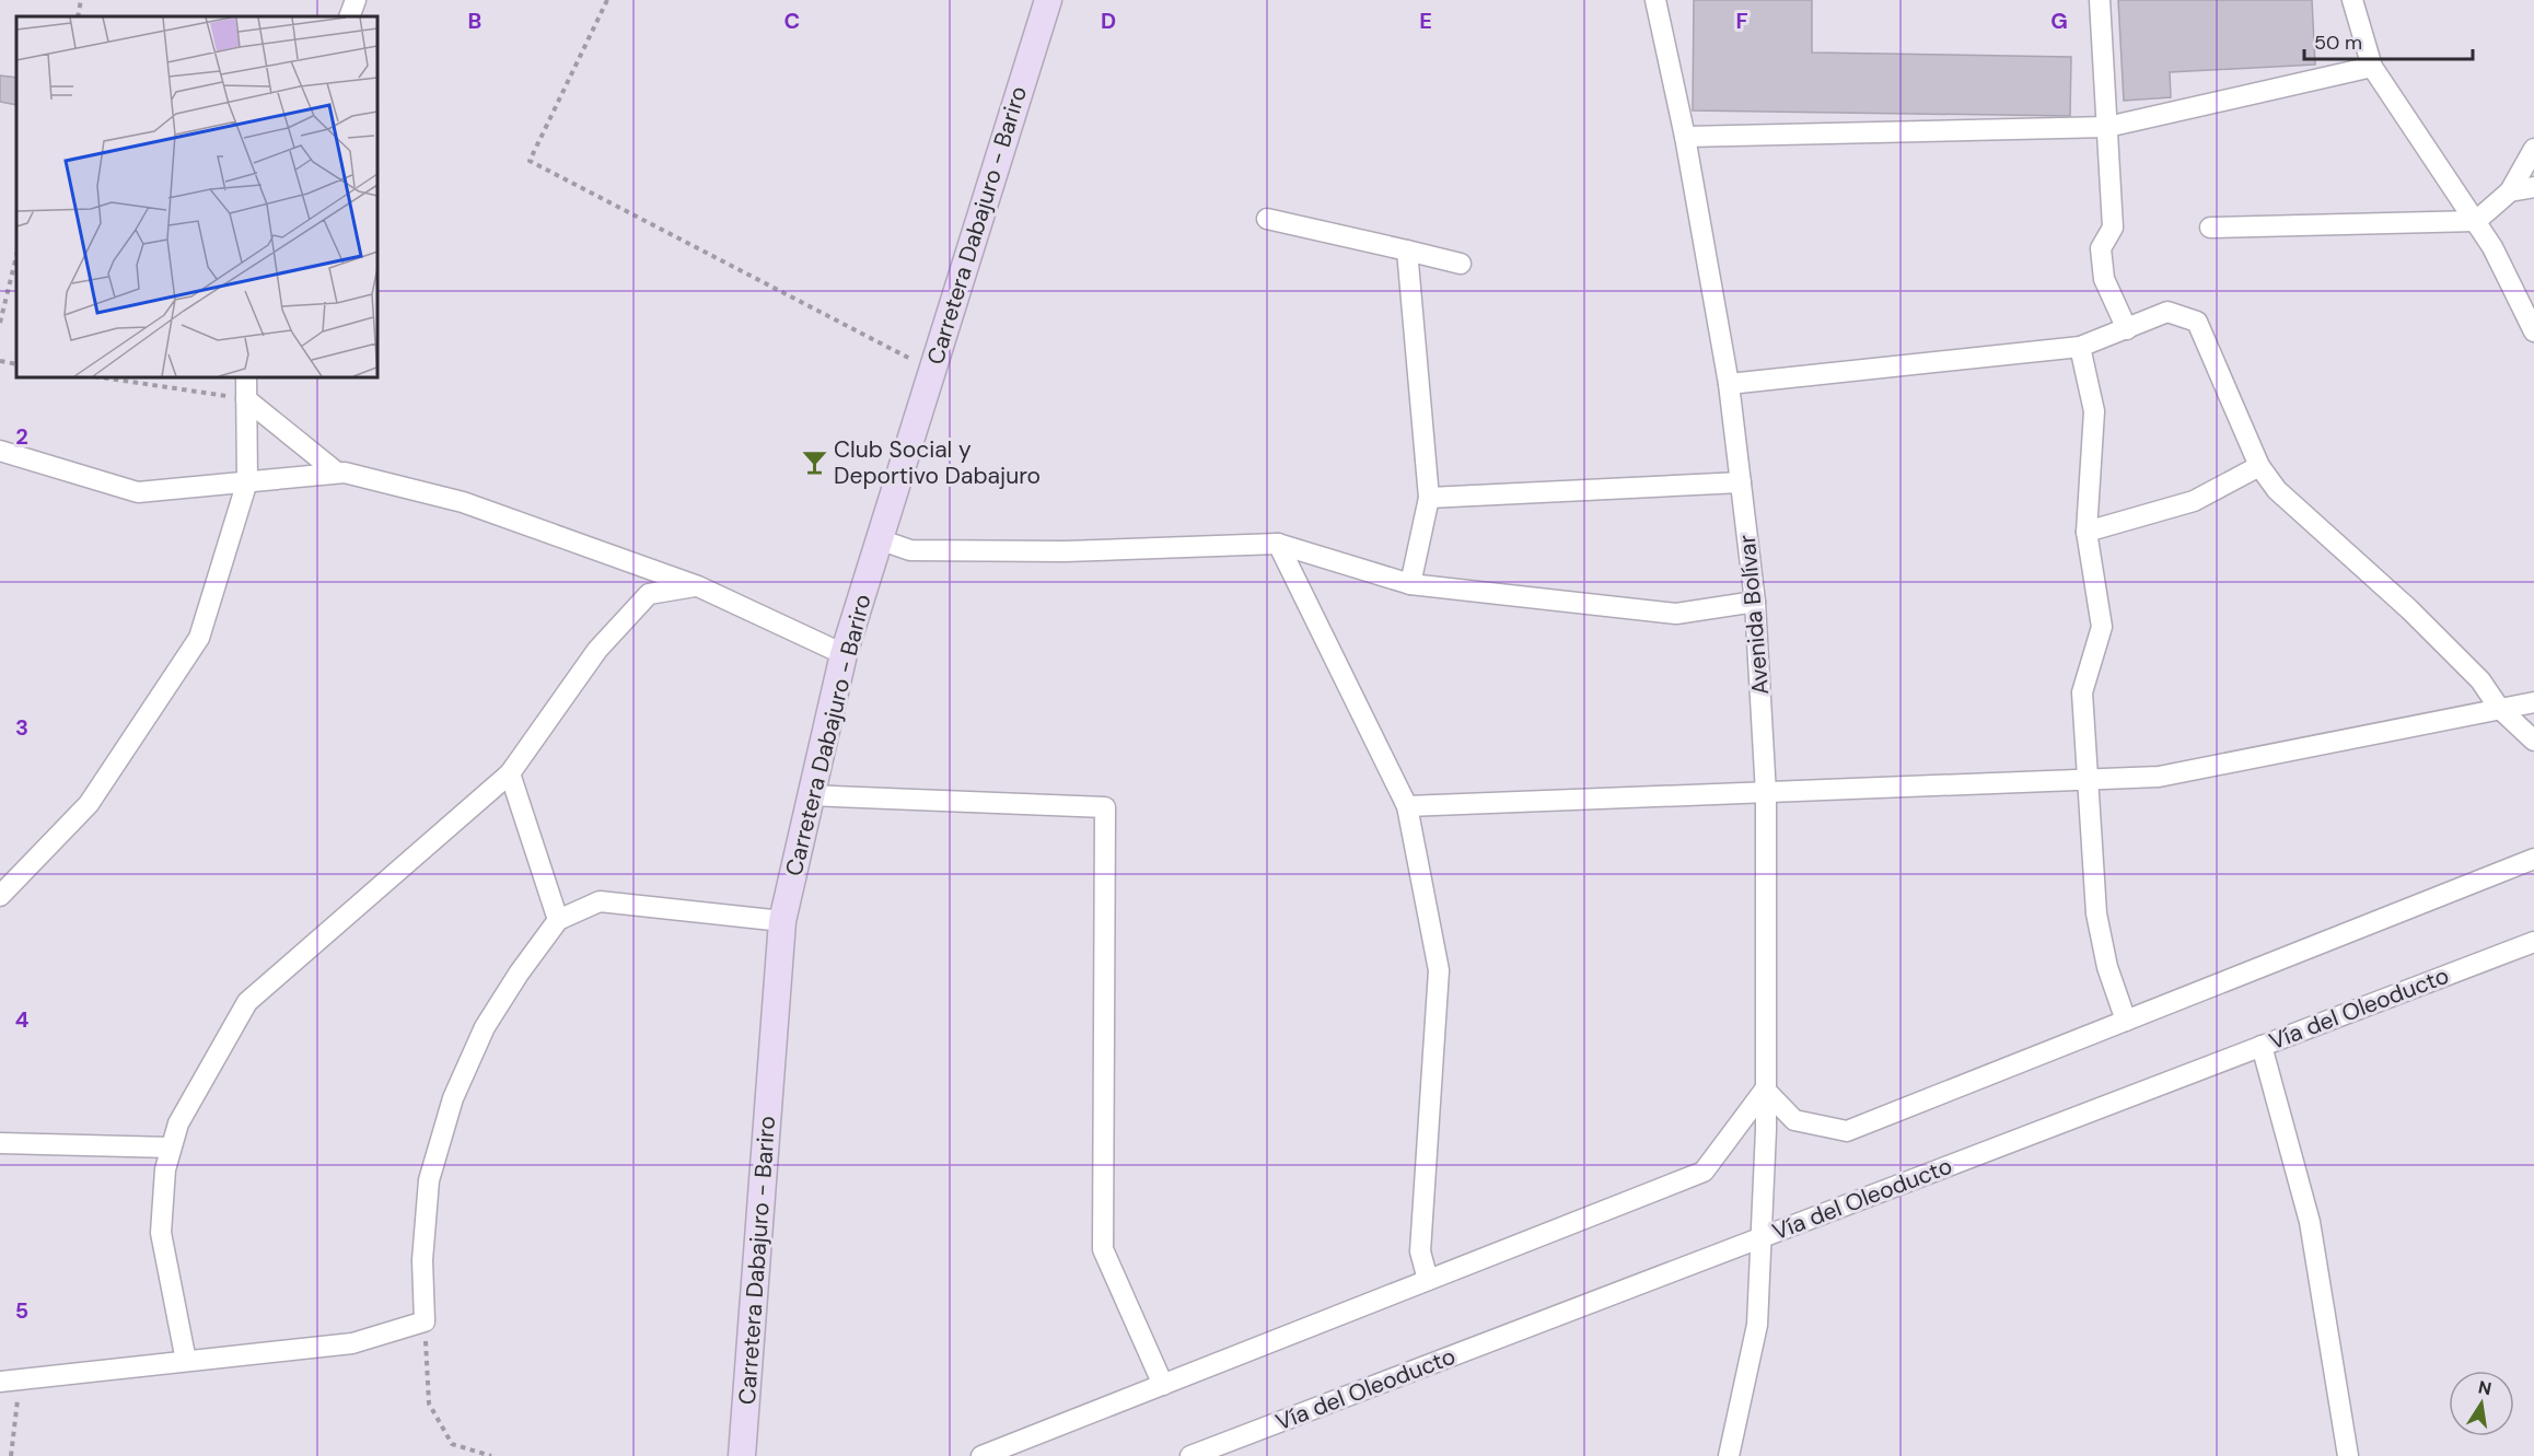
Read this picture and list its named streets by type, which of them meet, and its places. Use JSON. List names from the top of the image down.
{
  "streets": {
    "street": ["Carretera Dabajuro - Bariro", "Avenida Bolívar", "Vía del Oleoducto"]
  },
  "crossings": [
    ["Avenida Bolívar", "Vía del Oleoducto"]
  ],
  "places": {
    "bar": ["Club Social y Deportivo Dabajuro"]
  },
  "scale_bar": "50 m",
  "north": "top",
  "grid": {
    "columns": [
      "B",
      "C",
      "D",
      "E",
      "F",
      "G"
    ],
    "rows": [
      "2",
      "3",
      "4",
      "5"
    ]
  }
}
